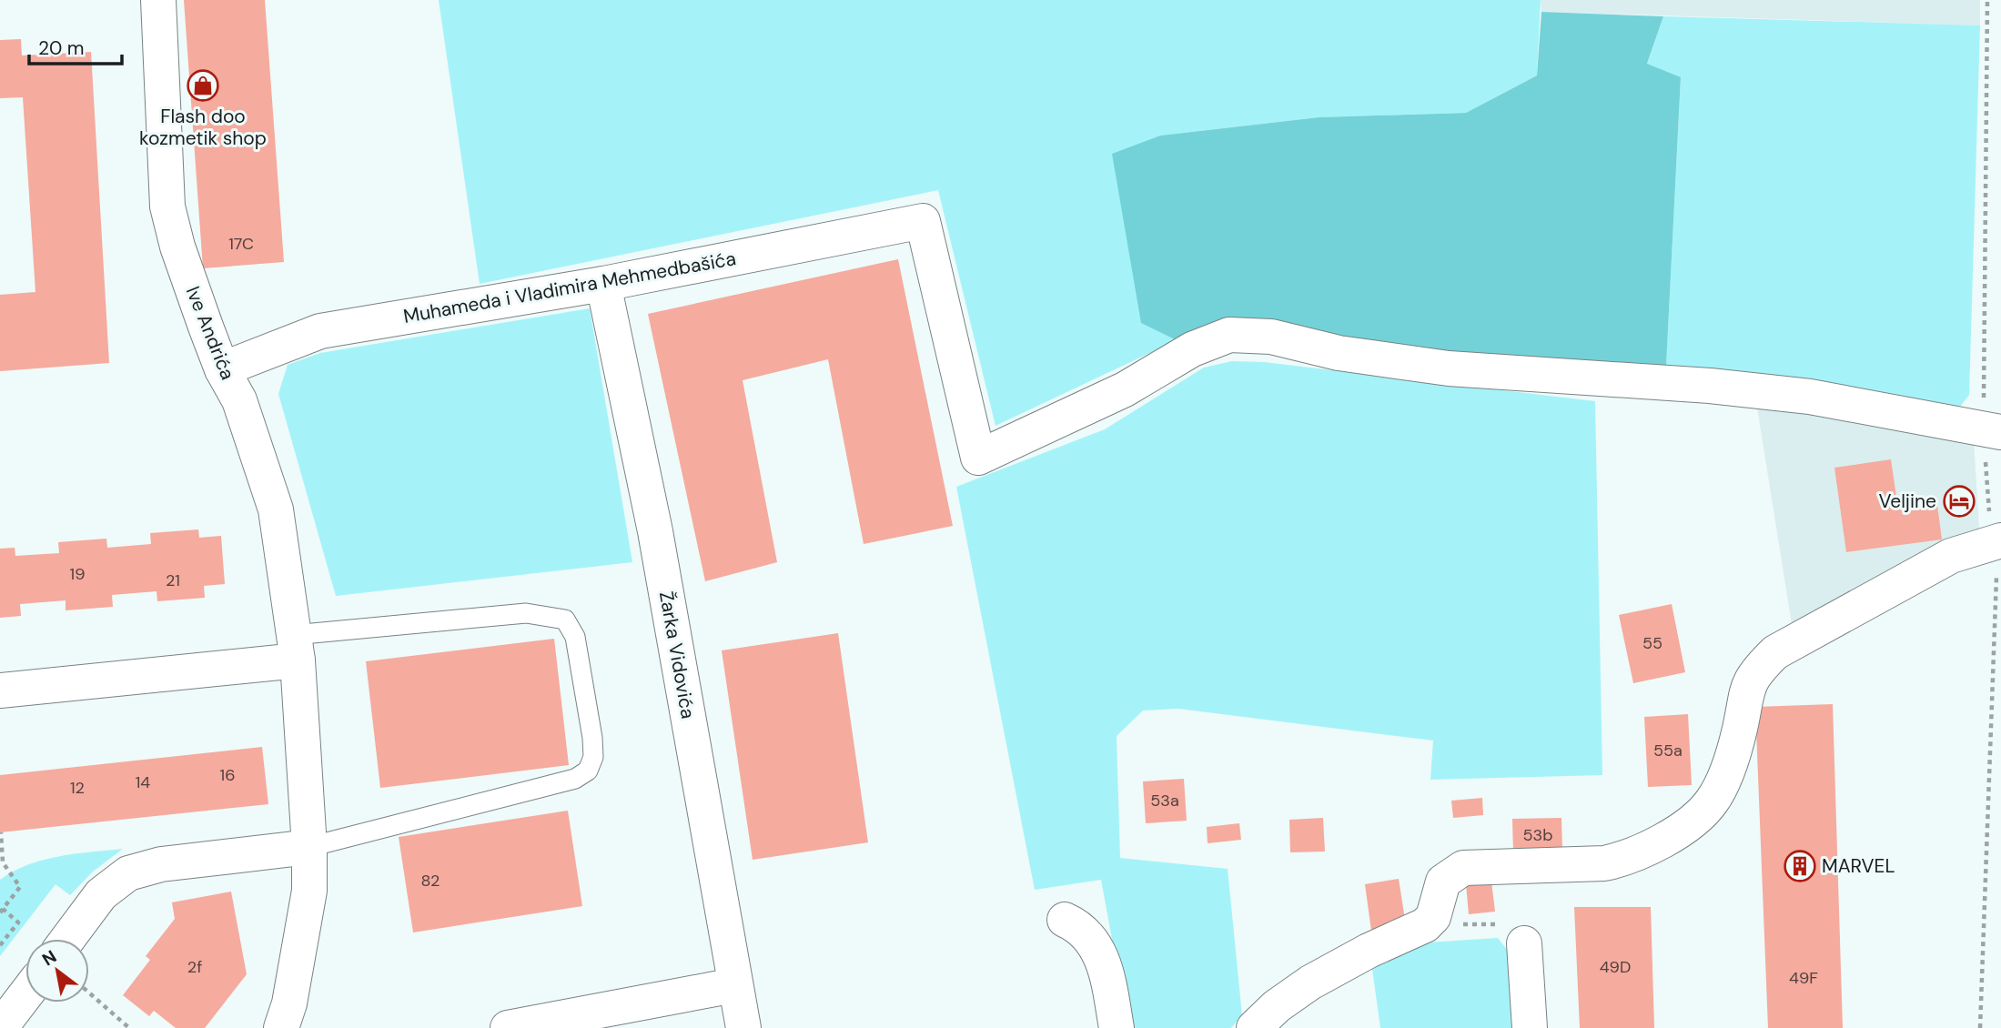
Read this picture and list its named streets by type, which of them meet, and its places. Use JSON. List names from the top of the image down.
{
  "streets": {
    "street": ["Muhameda i Vladimira Mehmedbašića", "Ive Andrića", "Žarka Vidovića"]
  },
  "crossings": [
    ["Muhameda i Vladimira Mehmedbašića", "Ive Andrića"],
    ["Muhameda i Vladimira Mehmedbašića", "Žarka Vidovića"]
  ],
  "places": {
    "shop": ["Flash doo kozmetik shop"],
    "hotel": ["Veljine"],
    "building": ["MARVEL"]
  },
  "house_numbers": [
    "17C",
    "19",
    "21",
    "55",
    "55a",
    "16",
    "14",
    "12",
    "53a",
    "53b",
    "82",
    "2f",
    "49D",
    "49F"
  ],
  "scale_bar": "20 m",
  "north": "top left"
}
